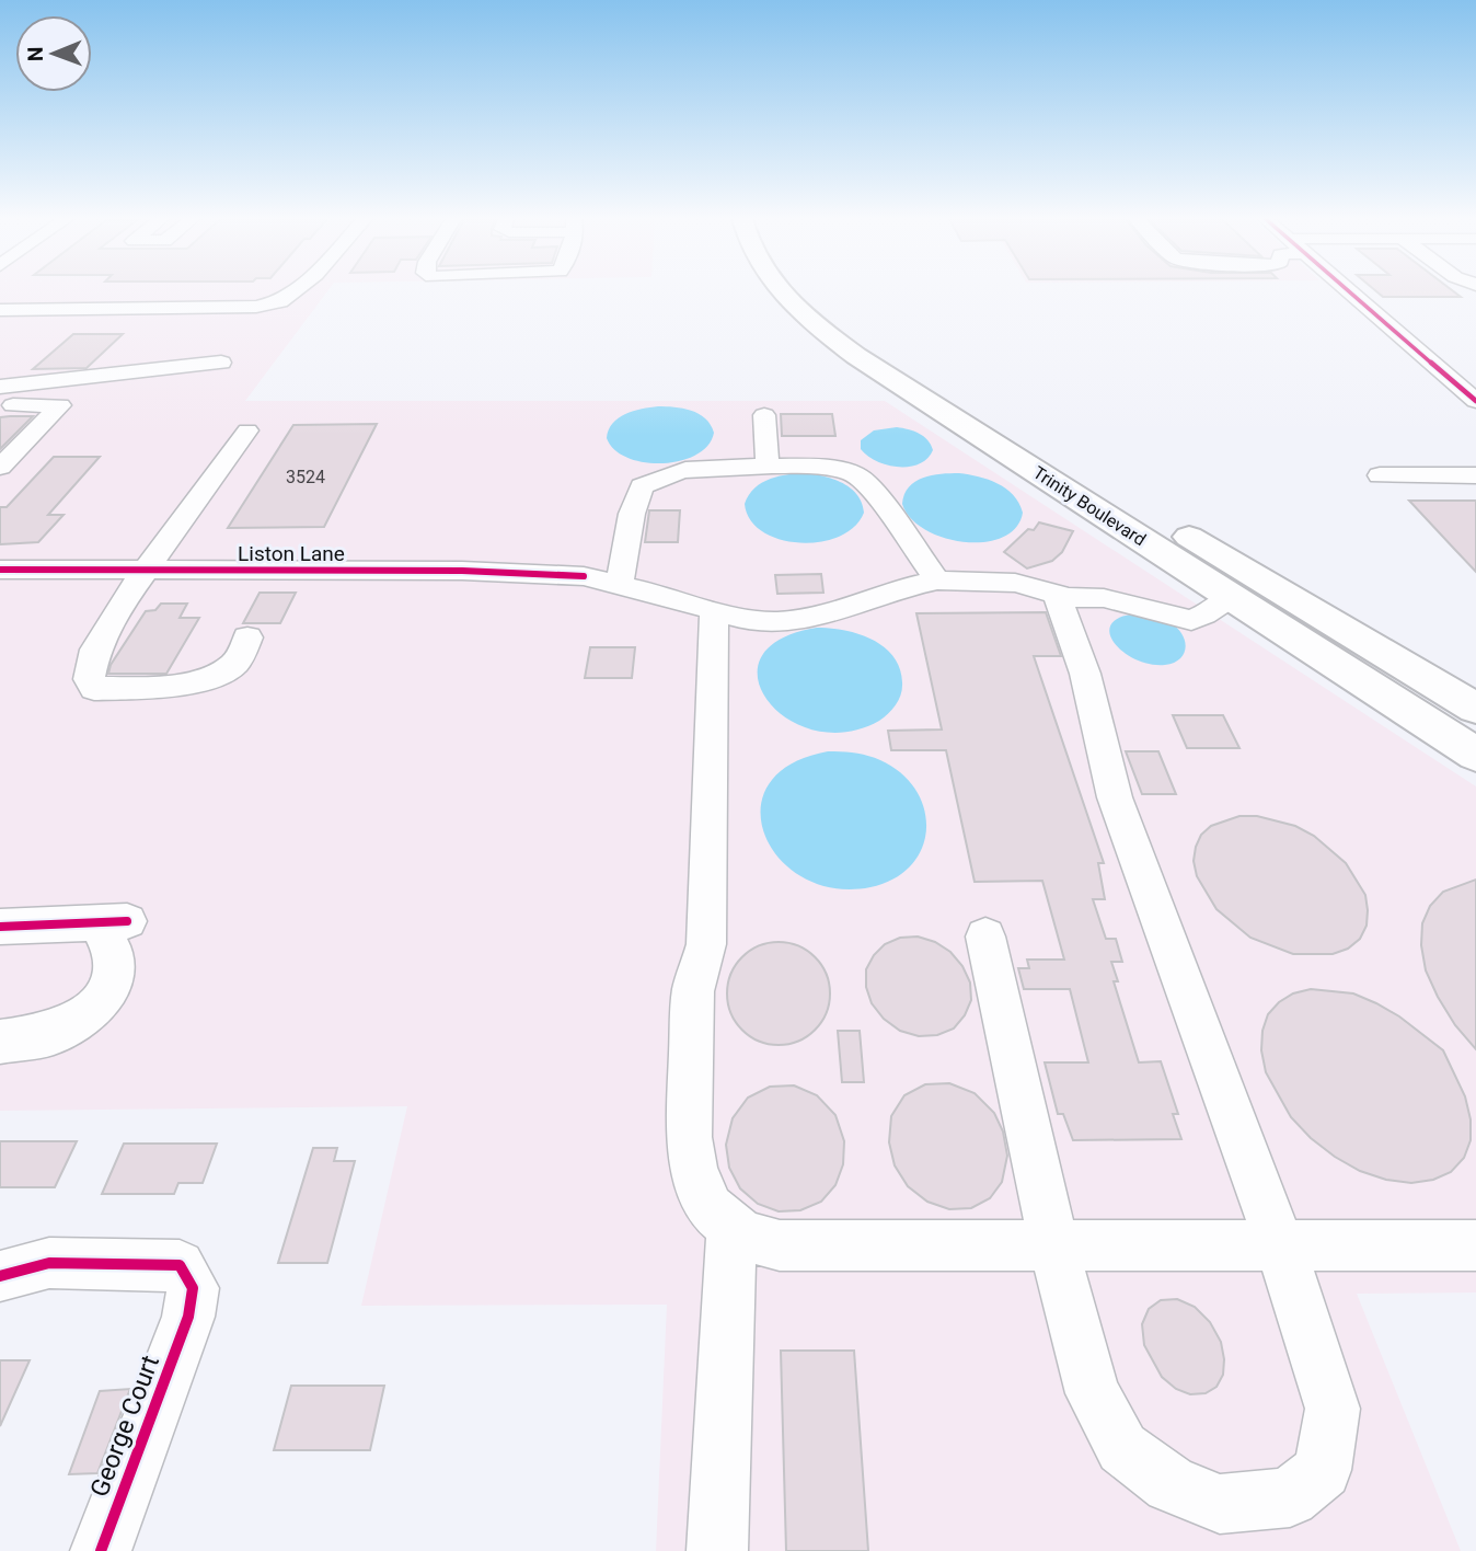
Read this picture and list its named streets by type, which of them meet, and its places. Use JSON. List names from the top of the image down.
{
  "streets": {
    "main road": ["Trinity Boulevard"],
    "street": ["Liston Lane", "George Court"]
  },
  "crossings": [
    ["Trinity Boulevard", "Liston Lane"]
  ],
  "house_numbers": ["3524"],
  "north": "left"
}
